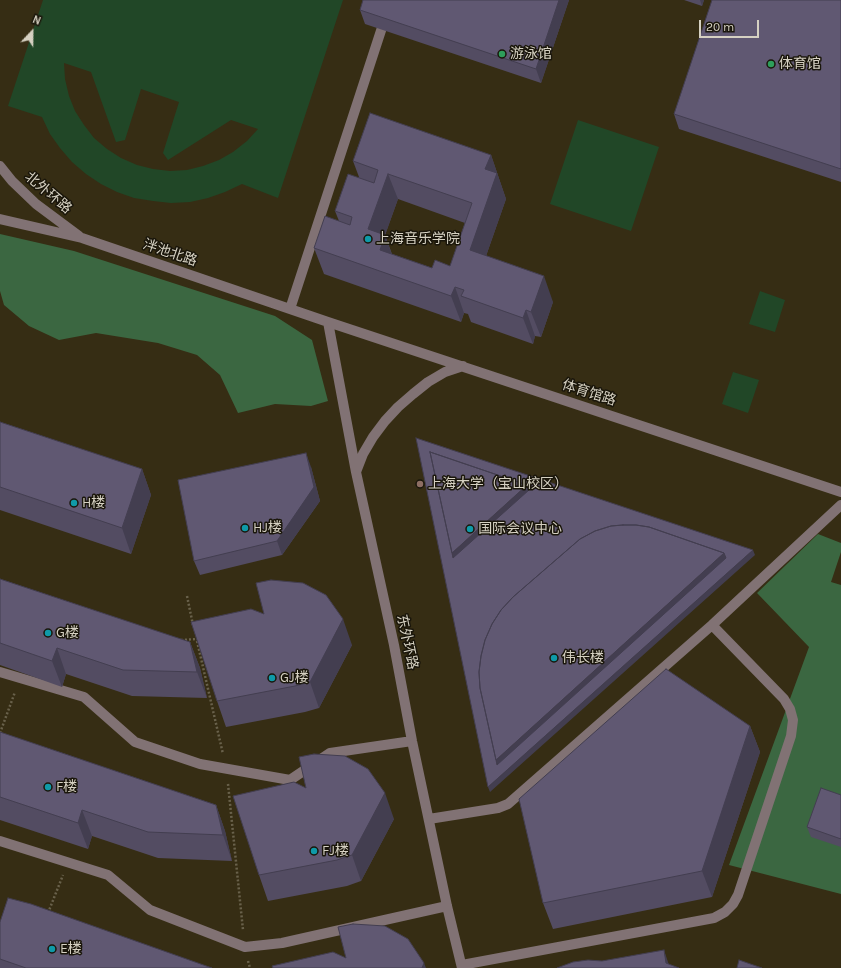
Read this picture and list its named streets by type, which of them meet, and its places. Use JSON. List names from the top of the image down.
{
  "streets": {
    "street": [
      "北外环路",
      "泮池北路",
      "体育馆路",
      "东外环路"
    ]
  },
  "crossings": [
    ["北外环路", "泮池北路"],
    ["泮池北路", "体育馆路"],
    ["泮池北路", "东外环路"],
    ["体育馆路", "东外环路"]
  ],
  "places": [
    "游泳馆",
    "体育馆",
    "上海音乐学院",
    "上海大学（宝山校区）",
    "H楼",
    "HJ楼",
    "国际会议中心",
    "G楼",
    "伟长楼",
    "GJ楼",
    "F楼",
    "FJ楼",
    "E楼"
  ],
  "scale_bar": "20 m",
  "north": "top"
}
